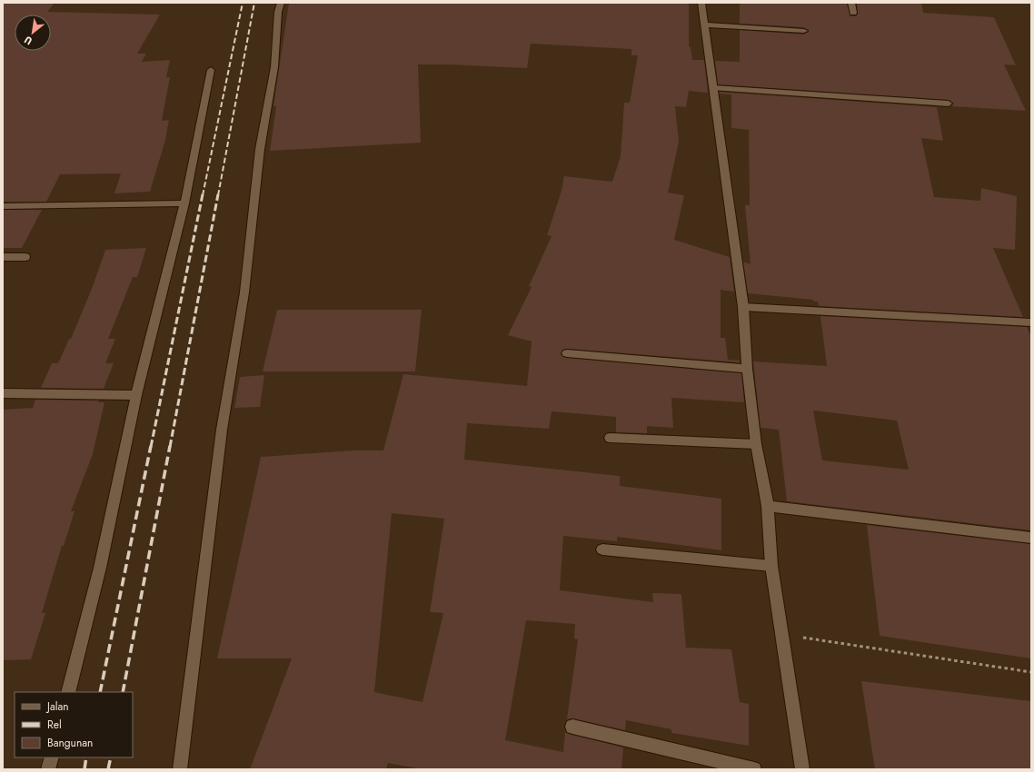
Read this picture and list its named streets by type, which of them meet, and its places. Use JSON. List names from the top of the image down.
{
  "legend": ["Jalan", "Rel", "Bangunan"],
  "north": "bottom left"
}
